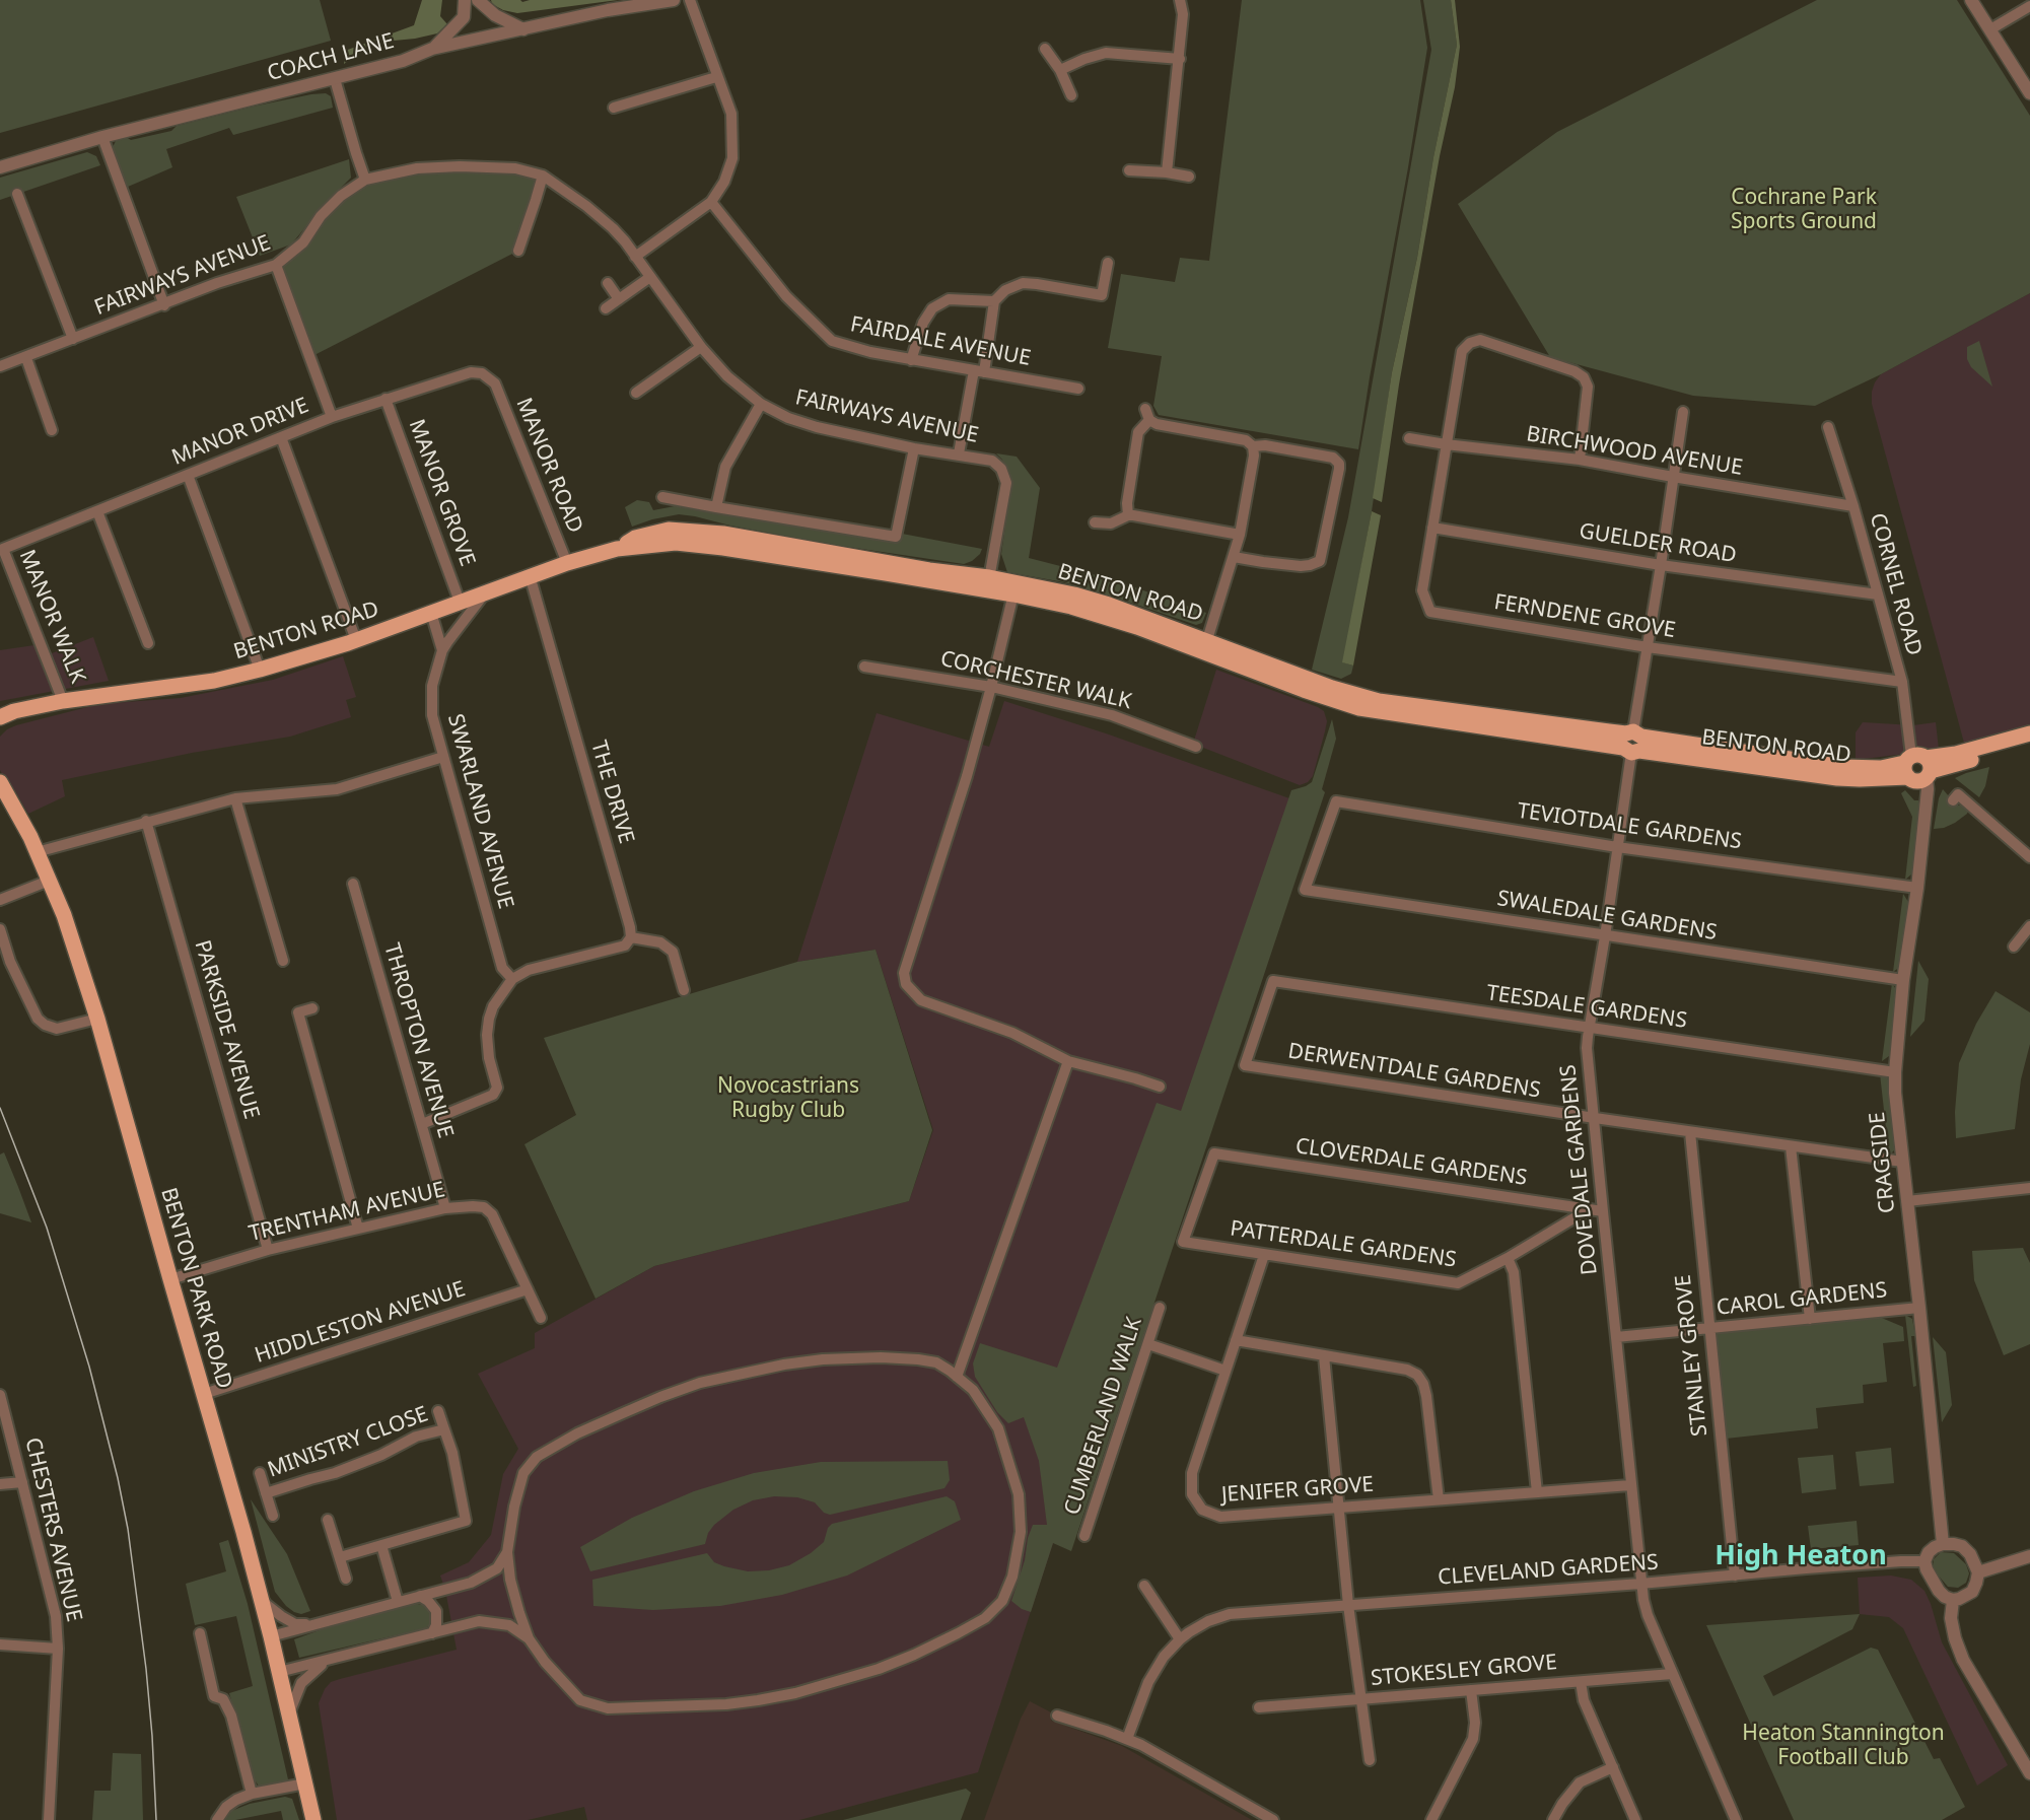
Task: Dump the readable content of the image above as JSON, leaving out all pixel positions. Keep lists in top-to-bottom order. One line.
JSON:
{"streets":{"main road":["BENTON ROAD","BENTON PARK ROAD"],"street":["COACH LANE","FAIRWAYS AVENUE","FAIRDALE AVENUE","MANOR DRIVE","BIRCHWOOD AVENUE","MANOR ROAD","MANOR GROVE","GUELDER ROAD","CORNEL ROAD","MANOR WALK","FERNDENE GROVE","CORCHESTER WALK","THE DRIVE","SWARLAND AVENUE","TEVIOTDALE GARDENS","SWALEDALE GARDENS","TEESDALE GARDENS","PARKSIDE AVENUE","THROPTON AVENUE","DERWENTDALE GARDENS","CLOVERDALE GARDENS","CRAGSIDE","DOVEDALE GARDENS","TRENTHAM AVENUE","PATTERDALE GARDENS","CAROL GARDENS","HIDDLESTON AVENUE","STANLEY GROVE","CUMBERLAND WALK","MINISTRY CLOSE","JENIFER GROVE","CHESTERS AVENUE","CLEVELAND GARDENS","STOKESLEY GROVE"]},"crossings":[["FAIRWAYS AVENUE","BENTON ROAD"],["MANOR DRIVE","MANOR ROAD"],["MANOR DRIVE","MANOR GROVE"],["MANOR DRIVE","MANOR WALK"],["BIRCHWOOD AVENUE","CORNEL ROAD"],["BIRCHWOOD AVENUE","FERNDENE GROVE"],["BIRCHWOOD AVENUE","DOVEDALE GARDENS"],["MANOR ROAD","BENTON ROAD"],["MANOR GROVE","BENTON ROAD"],["GUELDER ROAD","CORNEL ROAD"],["GUELDER ROAD","FERNDENE GROVE"],["GUELDER ROAD","DOVEDALE GARDENS"],["CORNEL ROAD","BENTON ROAD"],["CORNEL ROAD","FERNDENE GROVE"],["CORNEL ROAD","CRAGSIDE"],["BENTON ROAD","MANOR WALK"],["BENTON ROAD","THE DRIVE"],["BENTON ROAD","SWARLAND AVENUE"],["BENTON ROAD","CRAGSIDE"],["BENTON ROAD","DOVEDALE GARDENS"],["FERNDENE GROVE","DOVEDALE GARDENS"],["TEVIOTDALE GARDENS","SWALEDALE GARDENS"],["TEVIOTDALE GARDENS","CRAGSIDE"],["TEVIOTDALE GARDENS","DOVEDALE GARDENS"],["SWALEDALE GARDENS","CRAGSIDE"],["SWALEDALE GARDENS","DOVEDALE GARDENS"],["TEESDALE GARDENS","DERWENTDALE GARDENS"],["TEESDALE GARDENS","CRAGSIDE"],["TEESDALE GARDENS","DOVEDALE GARDENS"],["PARKSIDE AVENUE","TRENTHAM AVENUE"],["THROPTON AVENUE","TRENTHAM AVENUE"],["DERWENTDALE GARDENS","CRAGSIDE"],["DERWENTDALE GARDENS","DOVEDALE GARDENS"],["DERWENTDALE GARDENS","STANLEY GROVE"],["CLOVERDALE GARDENS","DOVEDALE GARDENS"],["CLOVERDALE GARDENS","PATTERDALE GARDENS"],["CRAGSIDE","CAROL GARDENS"],["CRAGSIDE","CLEVELAND GARDENS"],["DOVEDALE GARDENS","CAROL GARDENS"],["DOVEDALE GARDENS","JENIFER GROVE"],["DOVEDALE GARDENS","CLEVELAND GARDENS"],["DOVEDALE GARDENS","STOKESLEY GROVE"],["TRENTHAM AVENUE","BENTON PARK ROAD"],["TRENTHAM AVENUE","HIDDLESTON AVENUE"],["PATTERDALE GARDENS","JENIFER GROVE"],["BENTON PARK ROAD","HIDDLESTON AVENUE"],["CAROL GARDENS","STANLEY GROVE"],["STANLEY GROVE","CLEVELAND GARDENS"]],"districts":["High Heaton"],"parks":["Cochrane Park Sports Ground","Novocastrians Rugby Club","Heaton Stannington Football Club"]}
